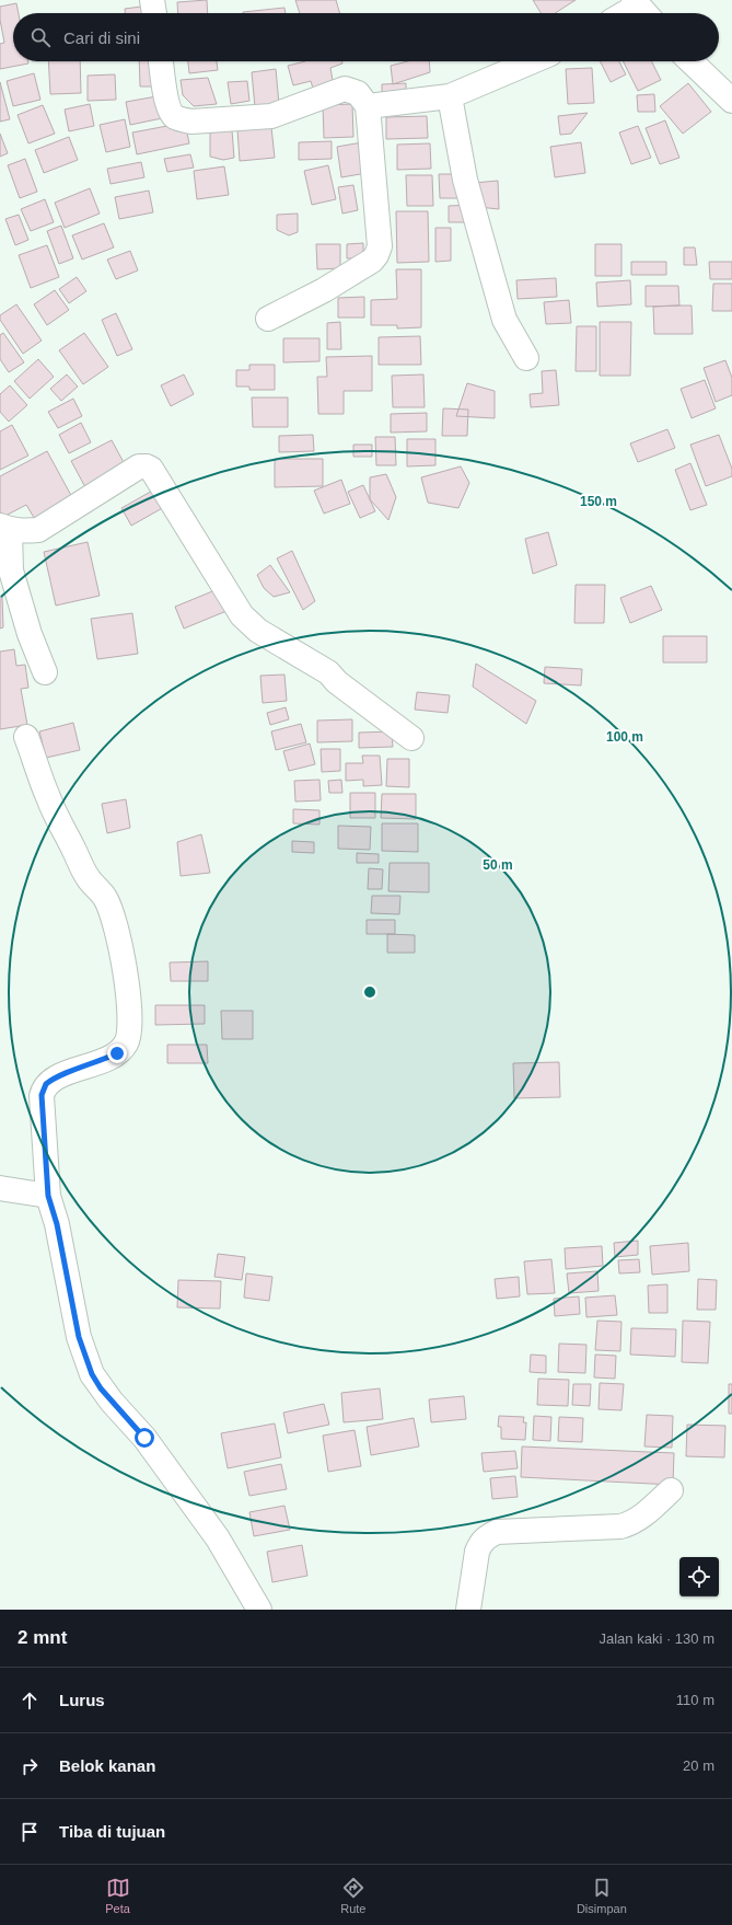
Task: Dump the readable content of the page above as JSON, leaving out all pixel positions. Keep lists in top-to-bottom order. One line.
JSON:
{"page":{"search":"Cari di sini","heading":["2 mnt","Jalan kaki · 130 m"],"list":[["Lurus","110 m"],["Belok kanan","20 m"],"Tiba di tujuan"],"nav":["Peta","Rute","Disimpan"]},"rings":["150 m","100 m","50 m"]}
